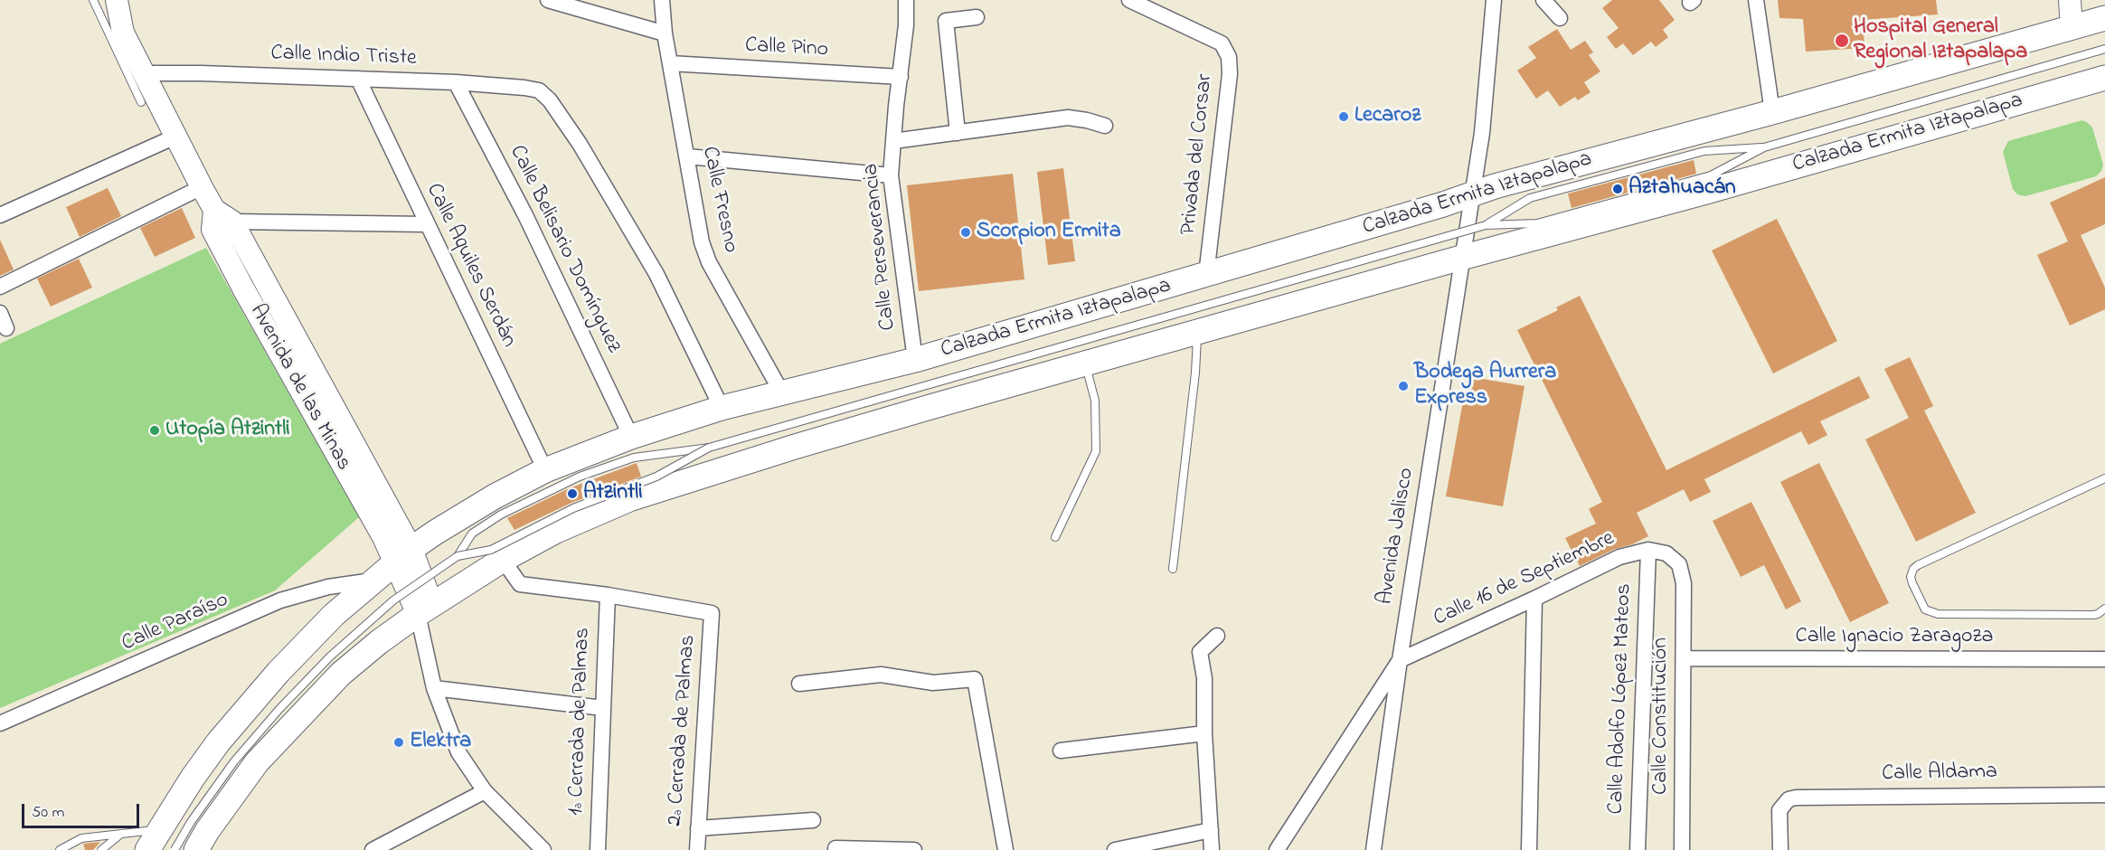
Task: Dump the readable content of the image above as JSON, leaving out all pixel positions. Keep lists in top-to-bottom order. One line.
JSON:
{"streets":{"main road":["Calzada Ermita Iztapalapa"],"street":["Calle Pino","Calle Indio Triste","Privada del Corsar","Calle Fresno","Calle Perseverancia","Calle Belisario Domínguez","Calle Aquiles Serdán","Avenida de las Minas","Avenida Jalisco","Calle 16 de Septiembre","Calle Paraíso","Calle Ignacio Zaragoza","Calle Adolfo López Mateos","Calle Constitución","1ª Cerrada de Palmas","2ª Cerrada de Palmas","Calle Aldama"]},"crossings":[["Calle Pino","Calle Fresno"],["Calle Pino","Calle Perseverancia"],["Calle Indio Triste","Calzada Ermita Iztapalapa"],["Calle Indio Triste","Calle Belisario Domínguez"],["Calle Indio Triste","Calle Aquiles Serdán"],["Calle Indio Triste","Avenida de las Minas"],["Calzada Ermita Iztapalapa","Privada del Corsar"],["Calzada Ermita Iztapalapa","Calle Fresno"],["Calzada Ermita Iztapalapa","Calle Perseverancia"],["Calzada Ermita Iztapalapa","Calle Belisario Domínguez"],["Calzada Ermita Iztapalapa","Calle Aquiles Serdán"],["Calzada Ermita Iztapalapa","Avenida de las Minas"],["Calzada Ermita Iztapalapa","Avenida Jalisco"],["Calzada Ermita Iztapalapa","Calle Paraíso"],["Avenida Jalisco","Calle 16 de Septiembre"],["Calle 16 de Septiembre","Calle Adolfo López Mateos"],["Calle 16 de Septiembre","Calle Constitución"],["Calle Ignacio Zaragoza","Calle Constitución"],["1ª Cerrada de Palmas","2ª Cerrada de Palmas"]],"places":["Hospital General Regional Iztapalapa","Lecaroz","Aztahuacán","Scorpion Ermita","Bodega Aurrera Express","Utopía Atzintli","Atzintli","Elektra"],"scale_bar":"50 m"}
